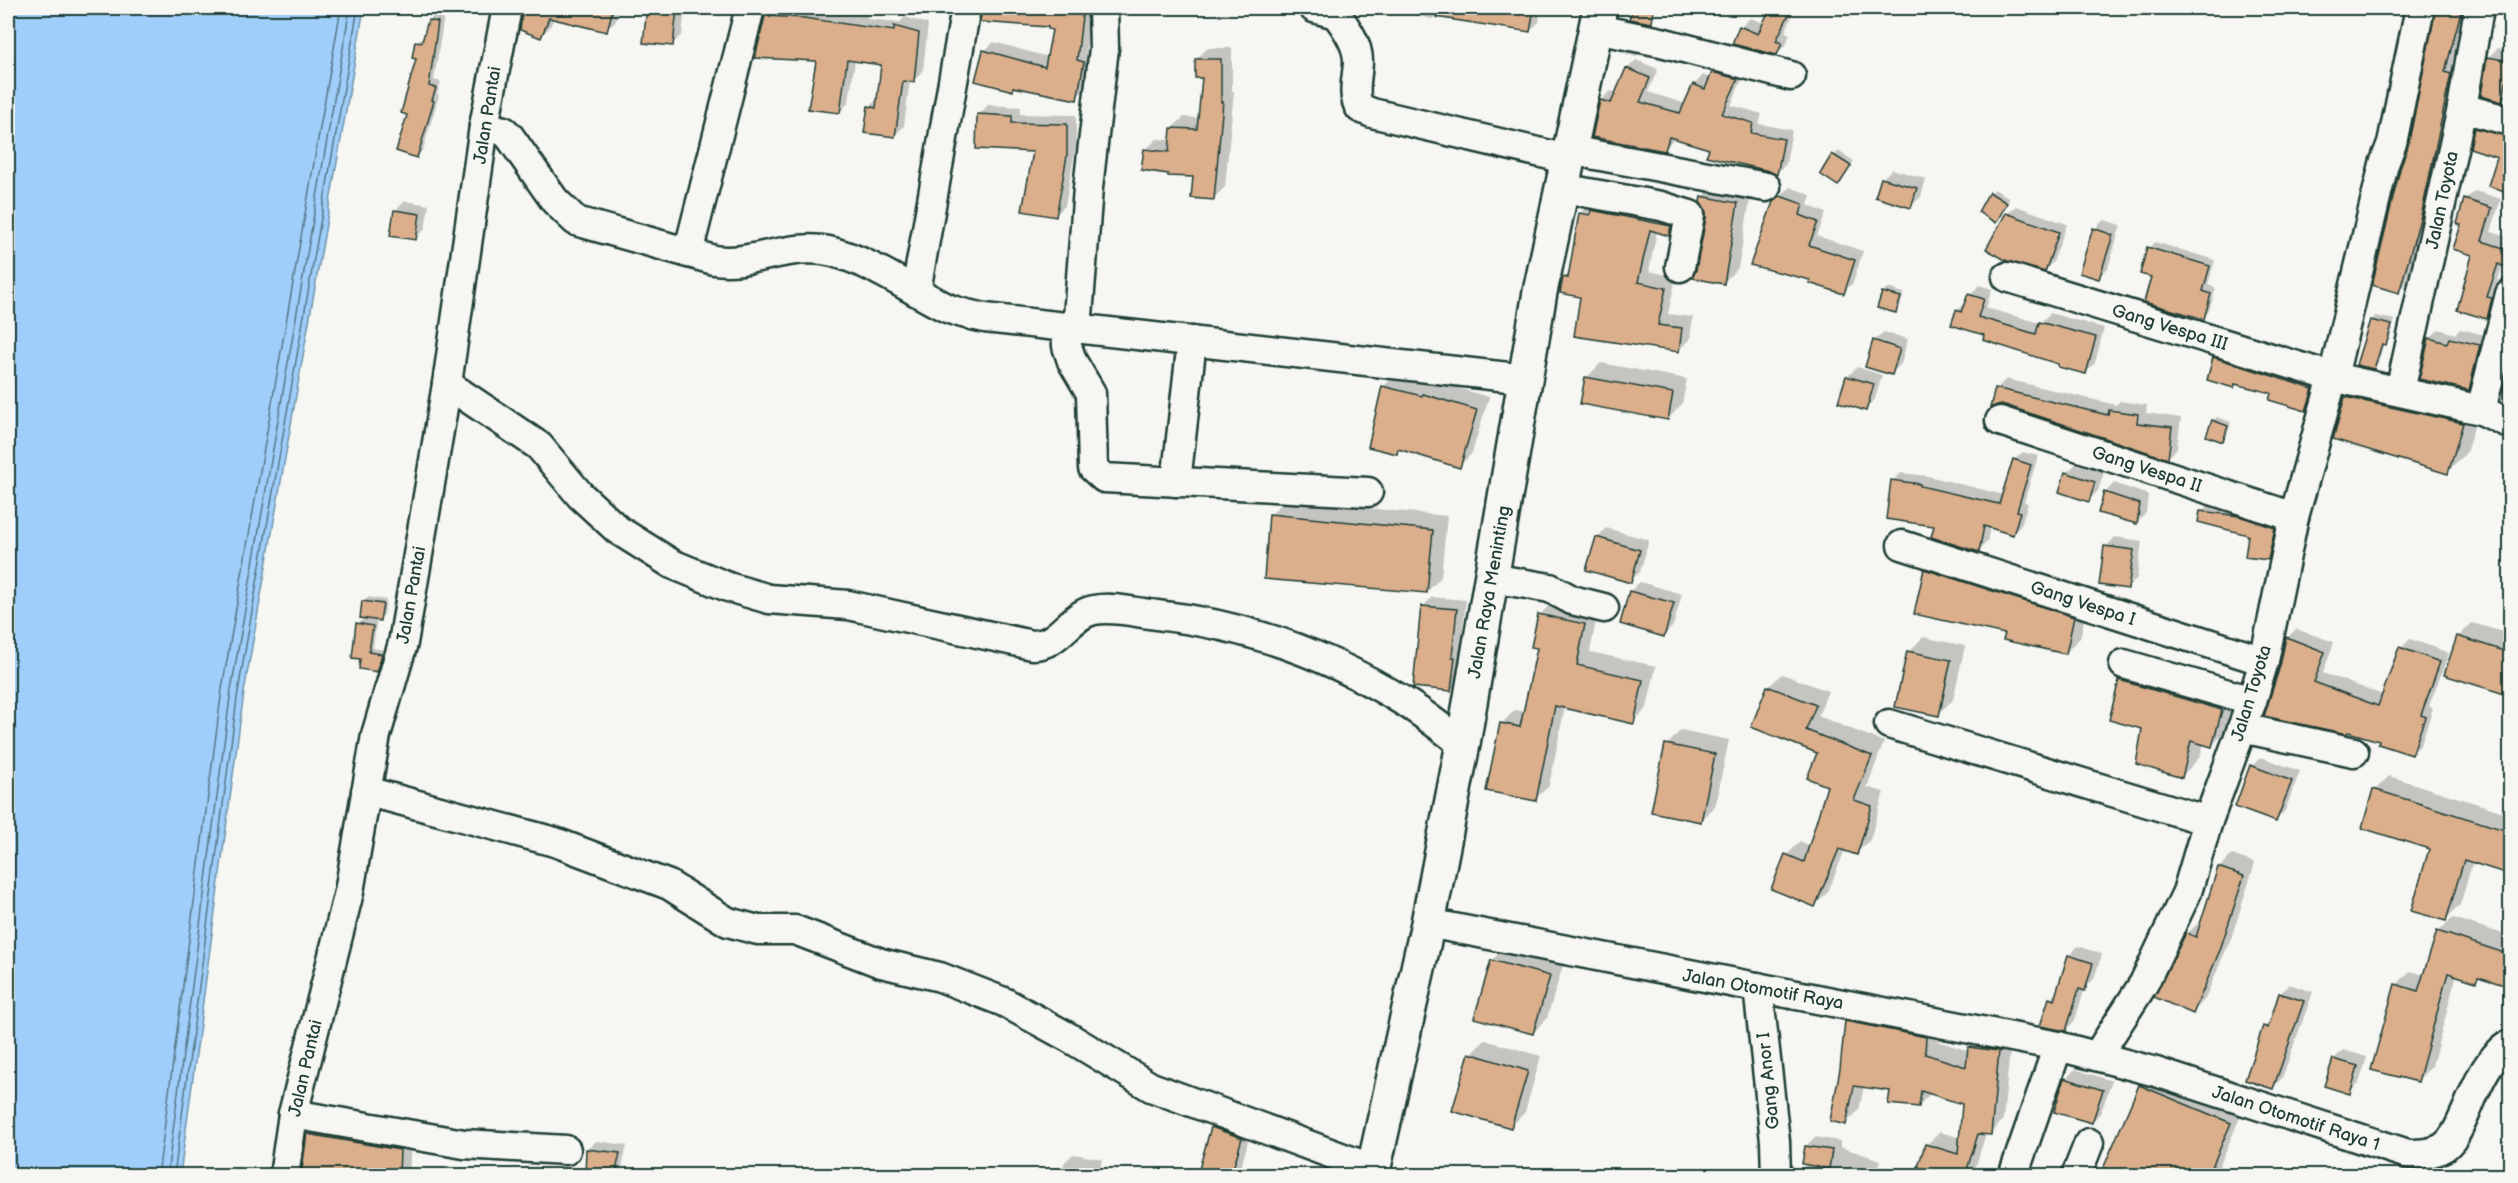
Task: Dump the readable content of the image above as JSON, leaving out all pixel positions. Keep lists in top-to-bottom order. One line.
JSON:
{"streets":{"highway":["Jalan Raya Meninting"],"street":["Jalan Pantai","Jalan Toyota","Gang Vespa III","Gang Vespa II","Gang Vespa I","Jalan Otomotif Raya","Gang Anor I","Jalan Otomotif Raya 1"]},"crossings":[["Jalan Toyota","Gang Vespa III"],["Jalan Toyota","Gang Vespa II"],["Jalan Toyota","Gang Vespa I"],["Jalan Toyota","Jalan Otomotif Raya"],["Jalan Toyota","Jalan Otomotif Raya 1"],["Jalan Raya Meninting","Jalan Otomotif Raya"],["Jalan Otomotif Raya","Gang Anor I"],["Jalan Otomotif Raya","Jalan Otomotif Raya 1"]]}
